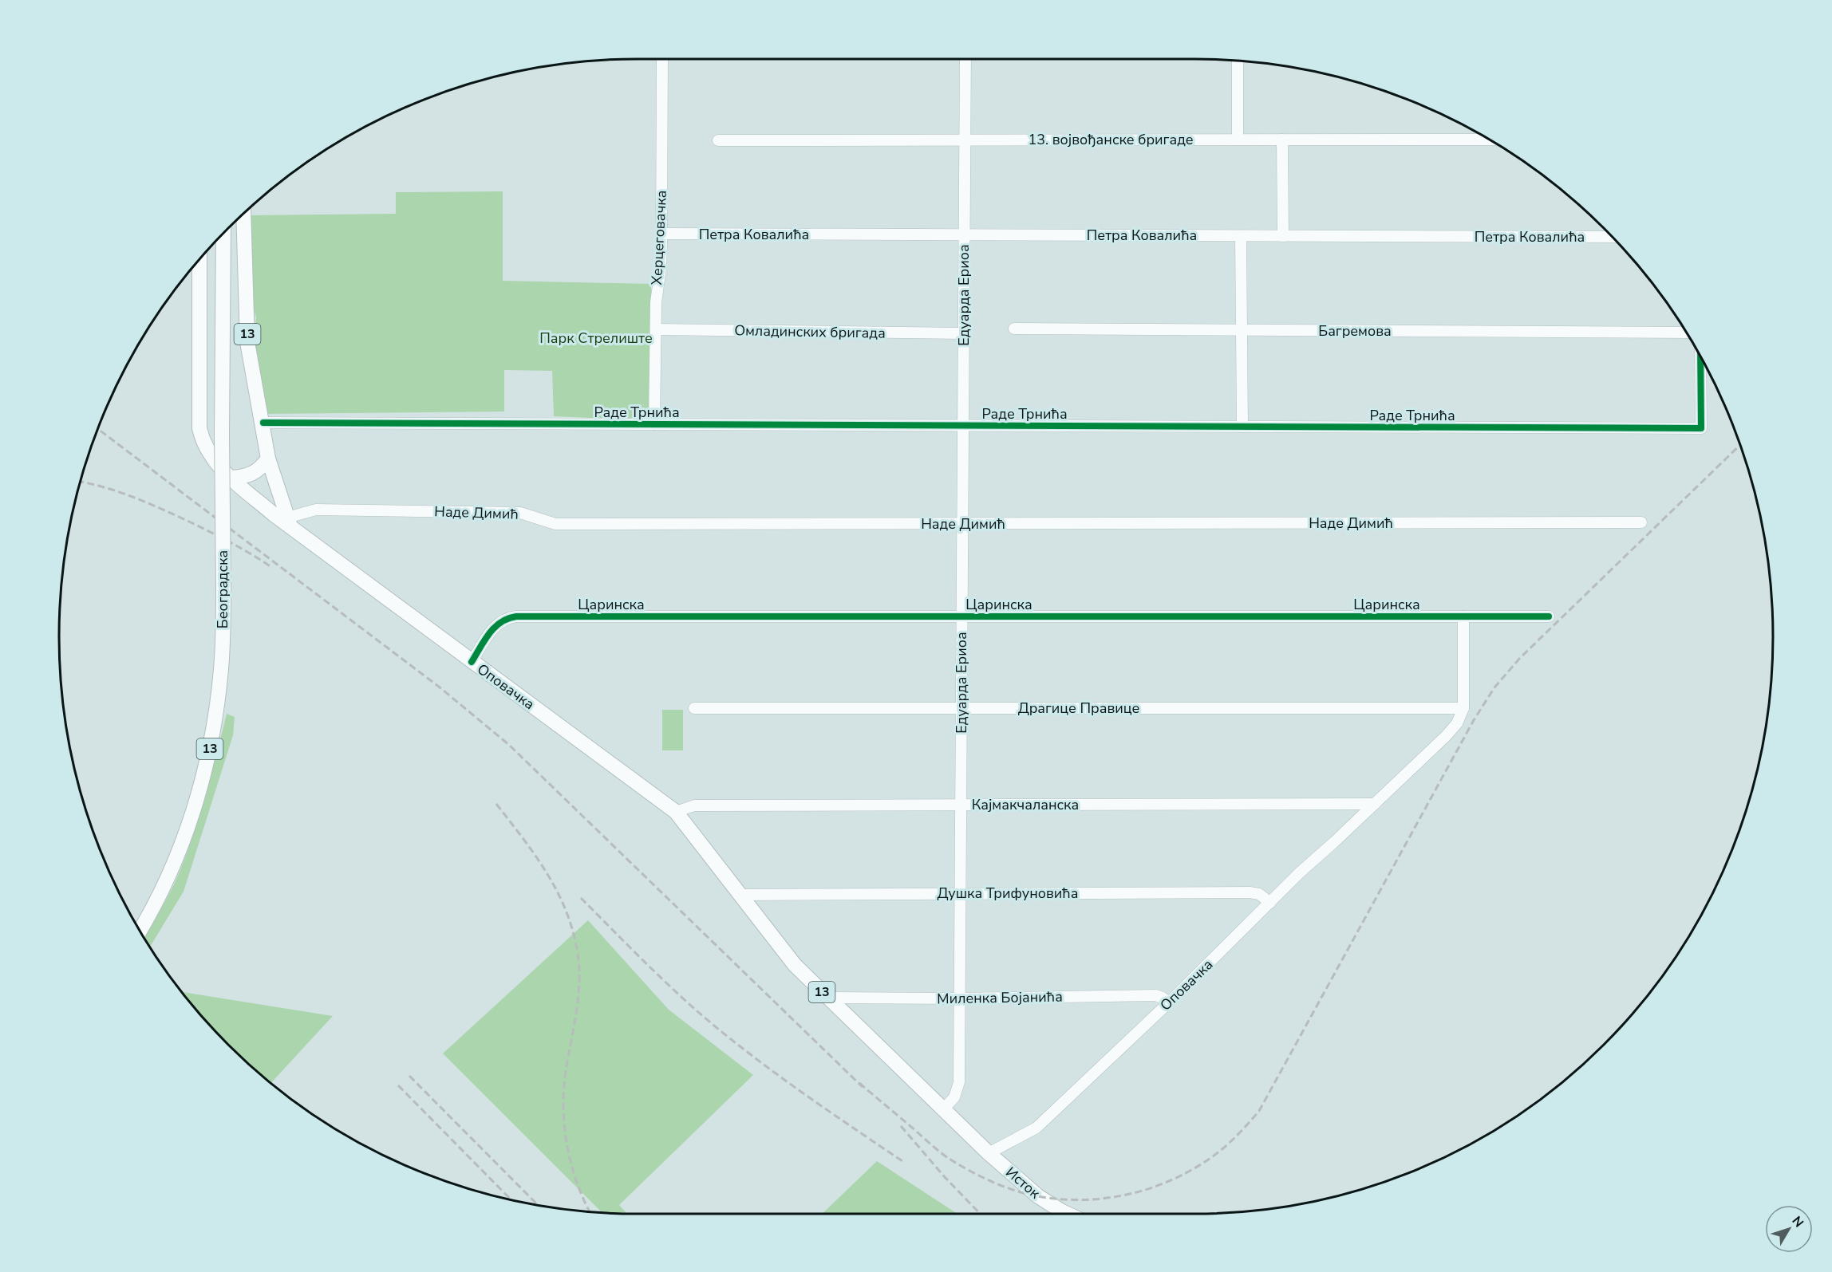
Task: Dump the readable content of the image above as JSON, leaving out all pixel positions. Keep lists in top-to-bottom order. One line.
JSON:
{"streets":{"main road":["13","Београдска","Оповачка","Исток"],"street":["13. војвођанске бригаде","Петра Ковалића","Херцеговачка","Едуарда Ериоа","Багремова","Омладинских бригада","Раде Трнића","Наде Димић","Царинска","Драгице Правице","Кајмакчаланска","Душка Трифуновића","Миленка Бојанића"]},"crossings":[["13. војвођанске бригаде","Едуарда Ериоа"],["Петра Ковалића","Херцеговачка"],["Петра Ковалића","Едуарда Ериоа"],["Херцеговачка","Омладинских бригада"],["Херцеговачка","Раде Трнића"],["Едуарда Ериоа","Омладинских бригада"],["Едуарда Ериоа","13"],["Едуарда Ериоа","Раде Трнића"],["Едуарда Ериоа","Наде Димић"],["Едуарда Ериоа","Царинска"],["Едуарда Ериоа","Драгице Правице"],["Едуарда Ериоа","Кајмакчаланска"],["Едуарда Ериоа","Душка Трифуновића"],["Едуарда Ериоа","Миленка Бојанића"],["13","Раде Трнића"],["13","Наде Димић"],["13","Оповачка"],["13","Кајмакчаланска"],["13","Душка Трифуновића"],["13","Миленка Бојанића"],["13","Исток"],["Наде Димић","Оповачка"],["Царинска","Оповачка"],["Оповачка","Драгице Правице"],["Оповачка","Кајмакчаланска"],["Оповачка","Душка Трифуновића"],["Оповачка","Миленка Бојанића"],["Оповачка","Исток"]],"parks":["Парк Стрелиште"],"north":"top right"}
